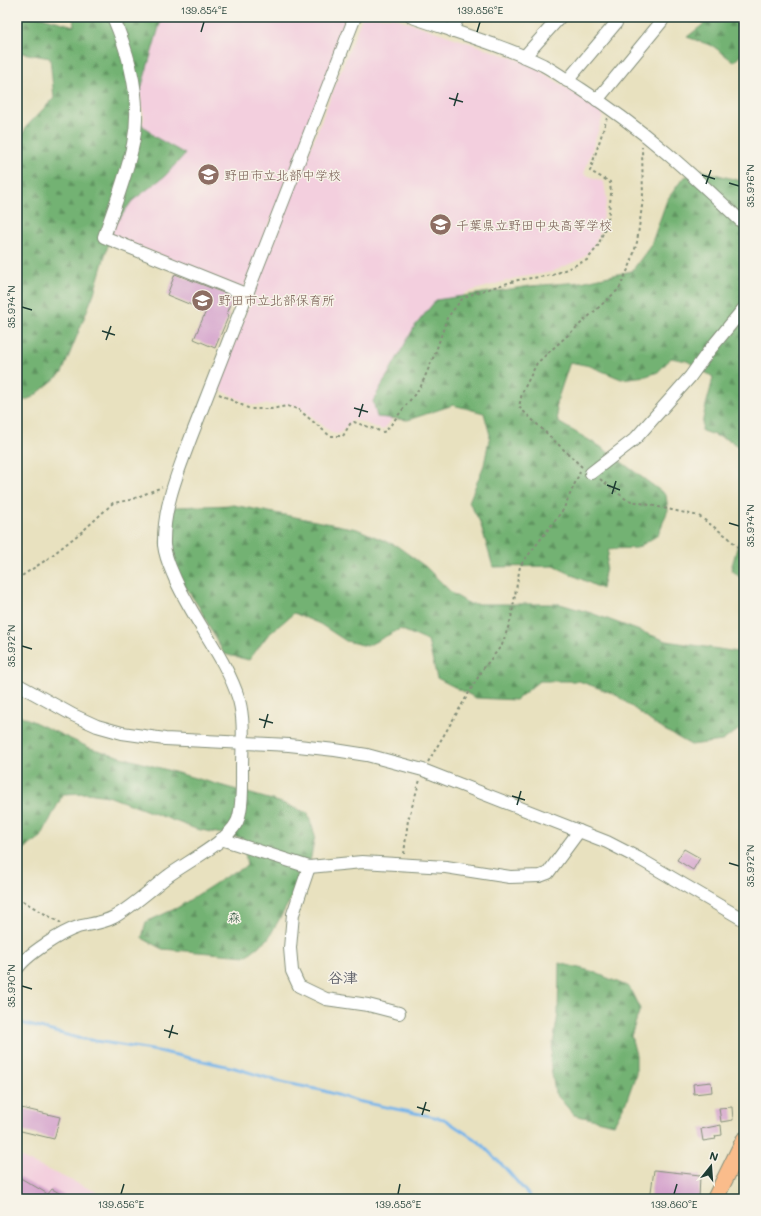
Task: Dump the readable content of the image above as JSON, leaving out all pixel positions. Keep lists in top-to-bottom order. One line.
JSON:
{"districts":["谷津"],"parks":["森"],"places":{"school or university":["野田市立北部中学校","千葉県立野田中央高等学校","野田市立北部保育所"]},"north":"top","coordinates":["139.854°E","139.856°E","35.976°N","35.974°N","35.972°N","35.970°N","139.858°E","139.860°E"]}
